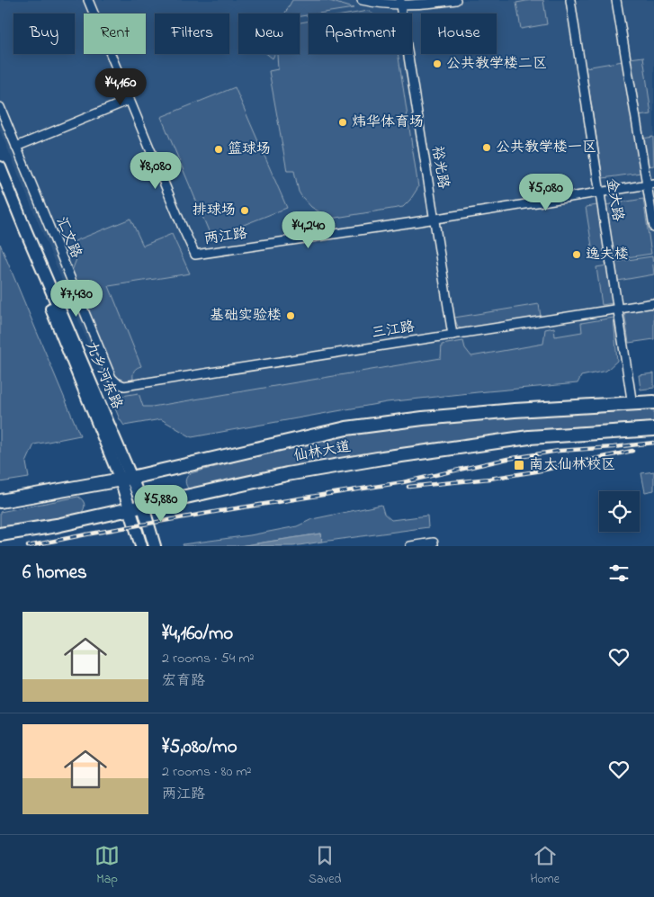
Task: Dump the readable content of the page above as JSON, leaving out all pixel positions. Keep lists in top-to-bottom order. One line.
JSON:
{"streets":{"main road":["九乡河东路","仙林大道"],"street":["裕光路","金大路","两江路","汇文路","三江路"]},"crossings":[["裕光路","两江路"],["裕光路","三江路"],["金大路","三江路"],["金大路","仙林大道"],["汇文路","三江路"],["九乡河东路","仙林大道"]],"places":{"other":["公共教学楼二区","炜华体育场","公共教学楼一区","篮球场","排球场","逸夫楼","基础实验楼"],"transit":["南大仙林校区"]},"page":{"chip":["Buy","Rent","Filters","New","Apartment","House"],"price":["¥4,160","¥8,080","¥5,080","¥4,240","¥7,430","¥5,880"],"heading":"6 homes","list":[{"name":"¥4,160/mo","note":"2 rooms · 54 m² · 宏育路"},{"name":"¥5,080/mo","note":"2 rooms · 80 m² · 两江路"}],"tabs":["Map","Saved","Home"]}}
